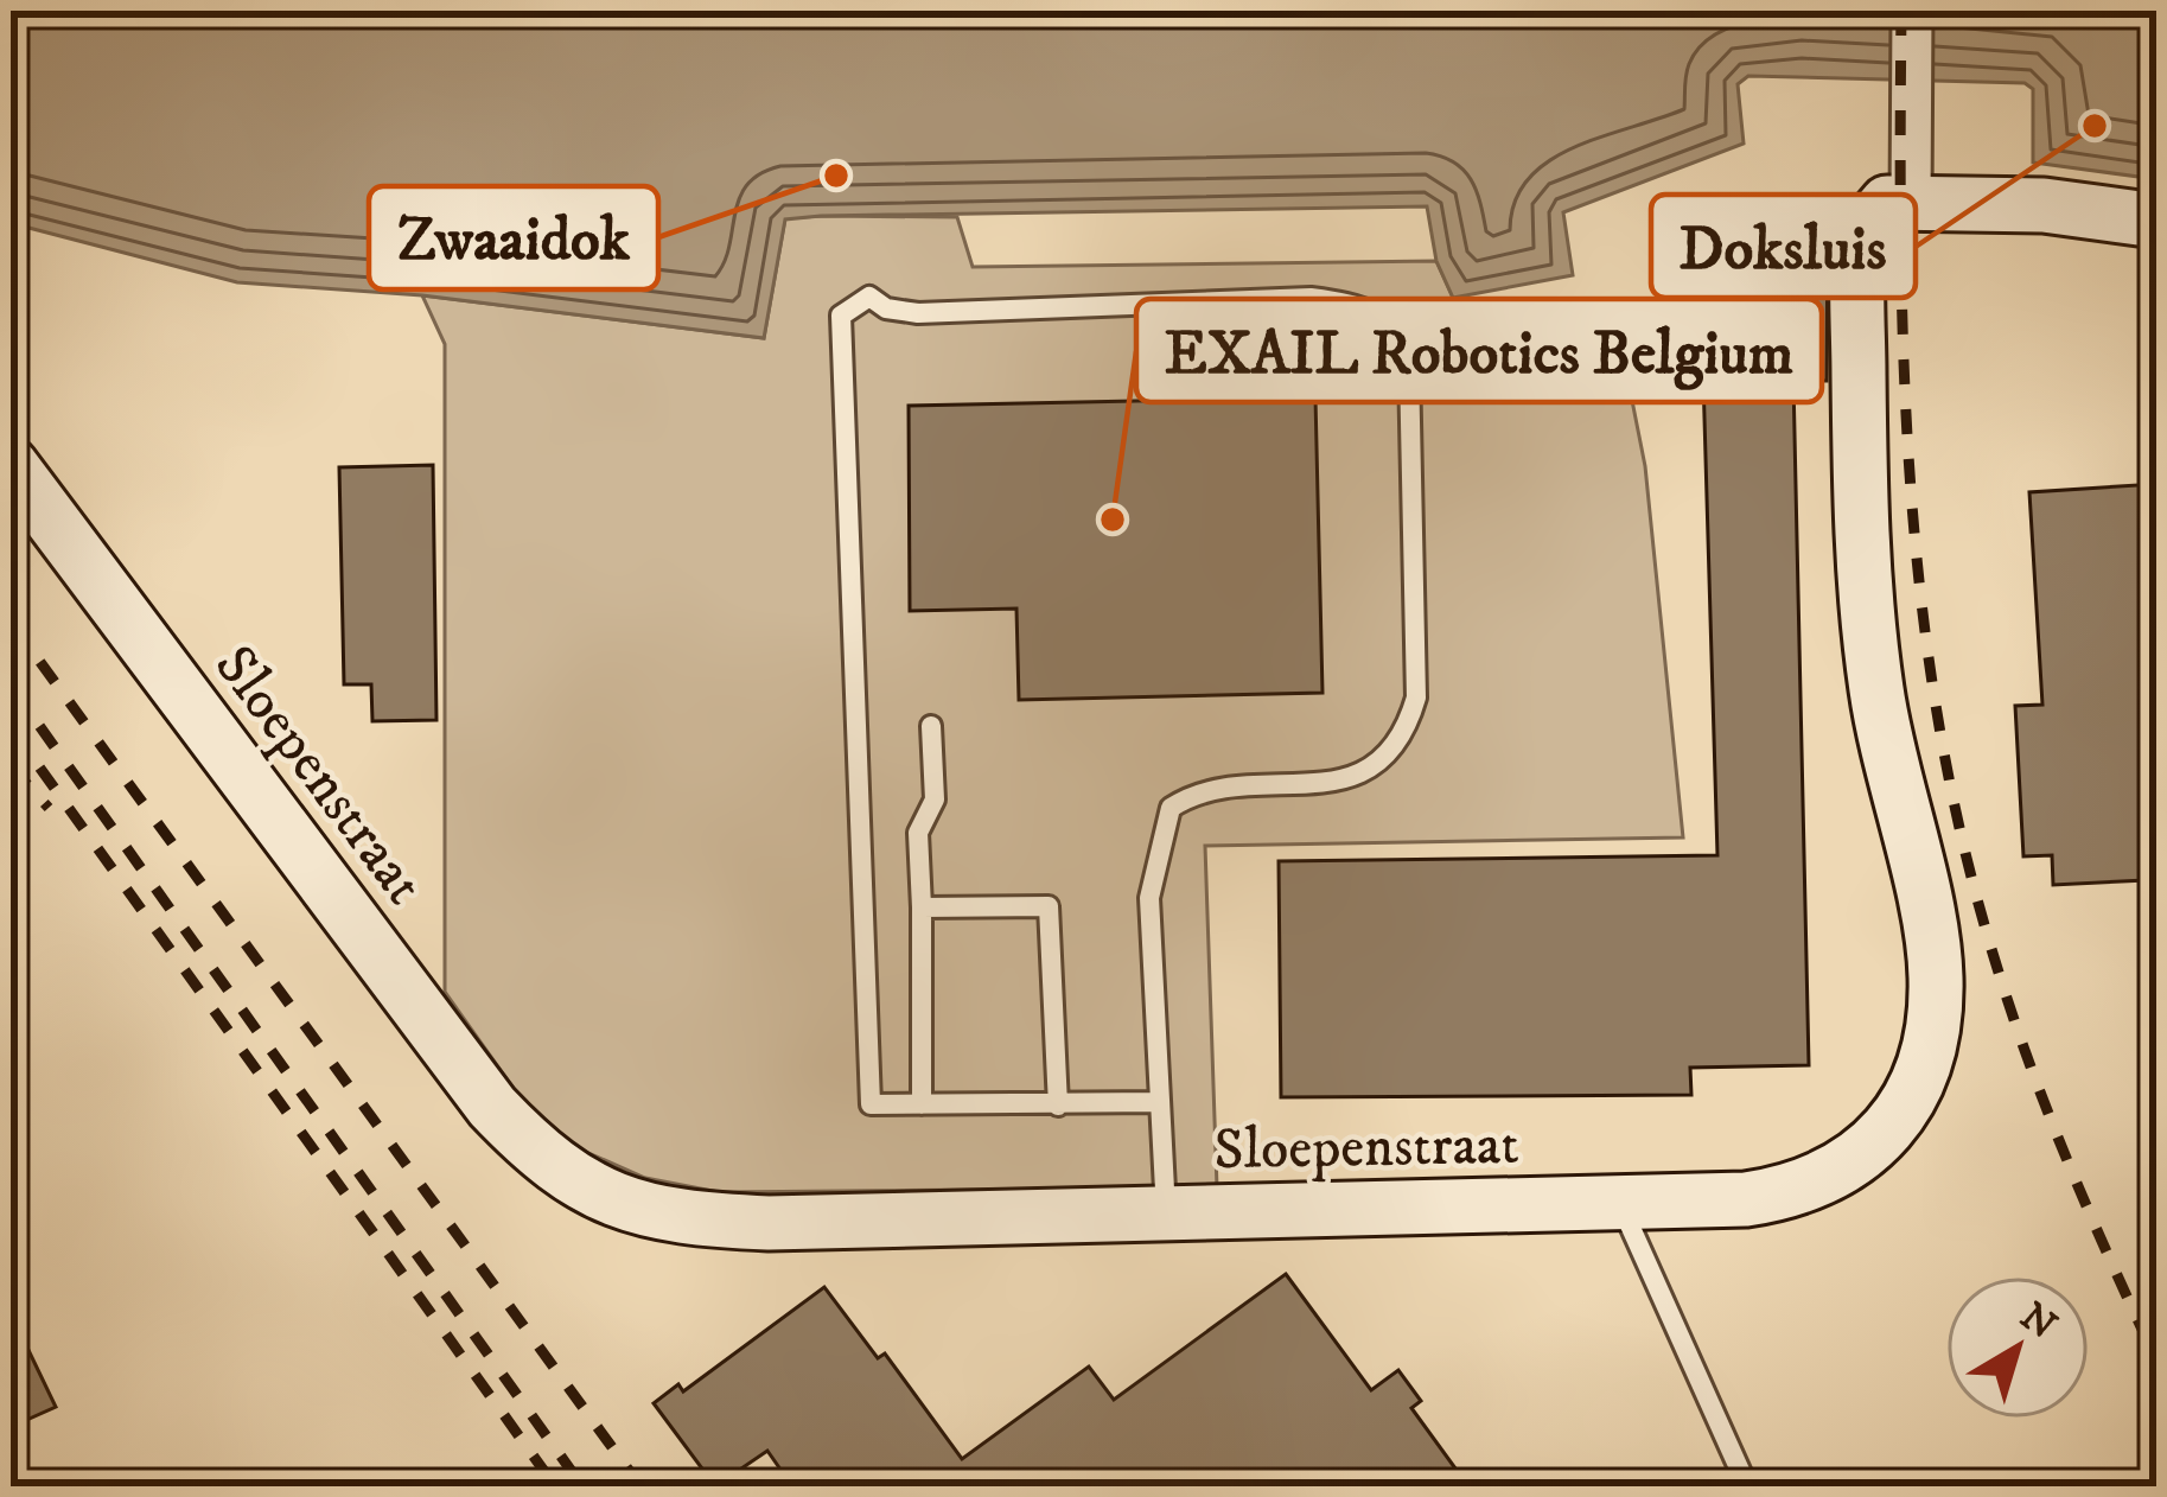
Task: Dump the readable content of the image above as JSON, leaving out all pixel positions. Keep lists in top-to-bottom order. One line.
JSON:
{"streets":{"street":["Sloepenstraat"]},"places":["Doksluis","Zwaaidok","EXAIL Robotics Belgium"],"north":"top right"}
